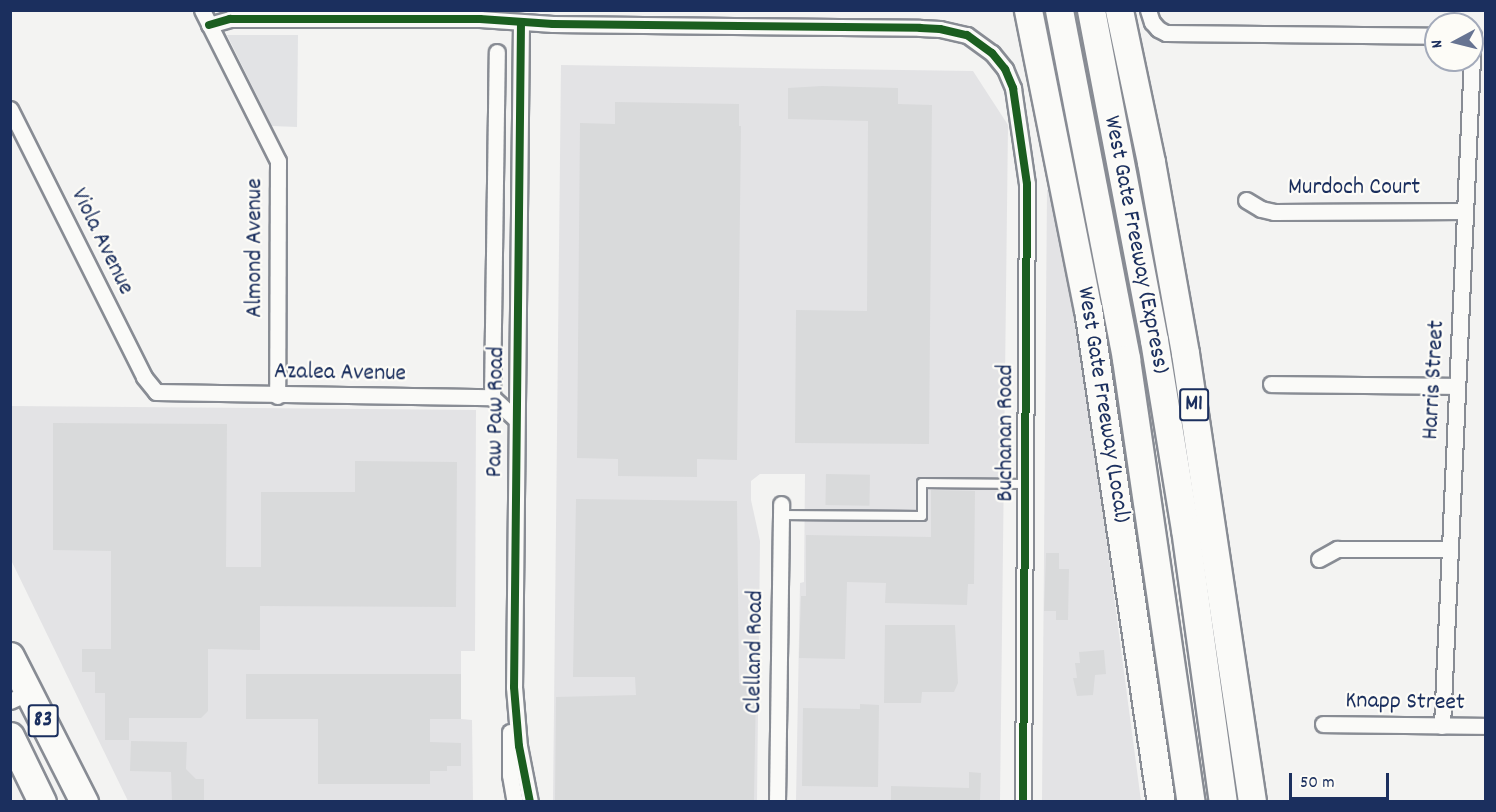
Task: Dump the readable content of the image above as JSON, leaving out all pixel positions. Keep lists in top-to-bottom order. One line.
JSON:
{"streets":{"highway":["West Gate Freeway (Express)","West Gate Freeway (Local)","M1","83"],"street":["Murdoch Court","Viola Avenue","Almond Avenue","Azalea Avenue","Harris Street","Paw Paw Road","Buchanan Road","Clelland Road","Knapp Street"]},"crossings":[["Murdoch Court","Harris Street"],["Viola Avenue","Azalea Avenue"],["Almond Avenue","Azalea Avenue"],["Azalea Avenue","Paw Paw Road"],["Harris Street","Knapp Street"]],"scale_bar":"50 m","north":"left"}
